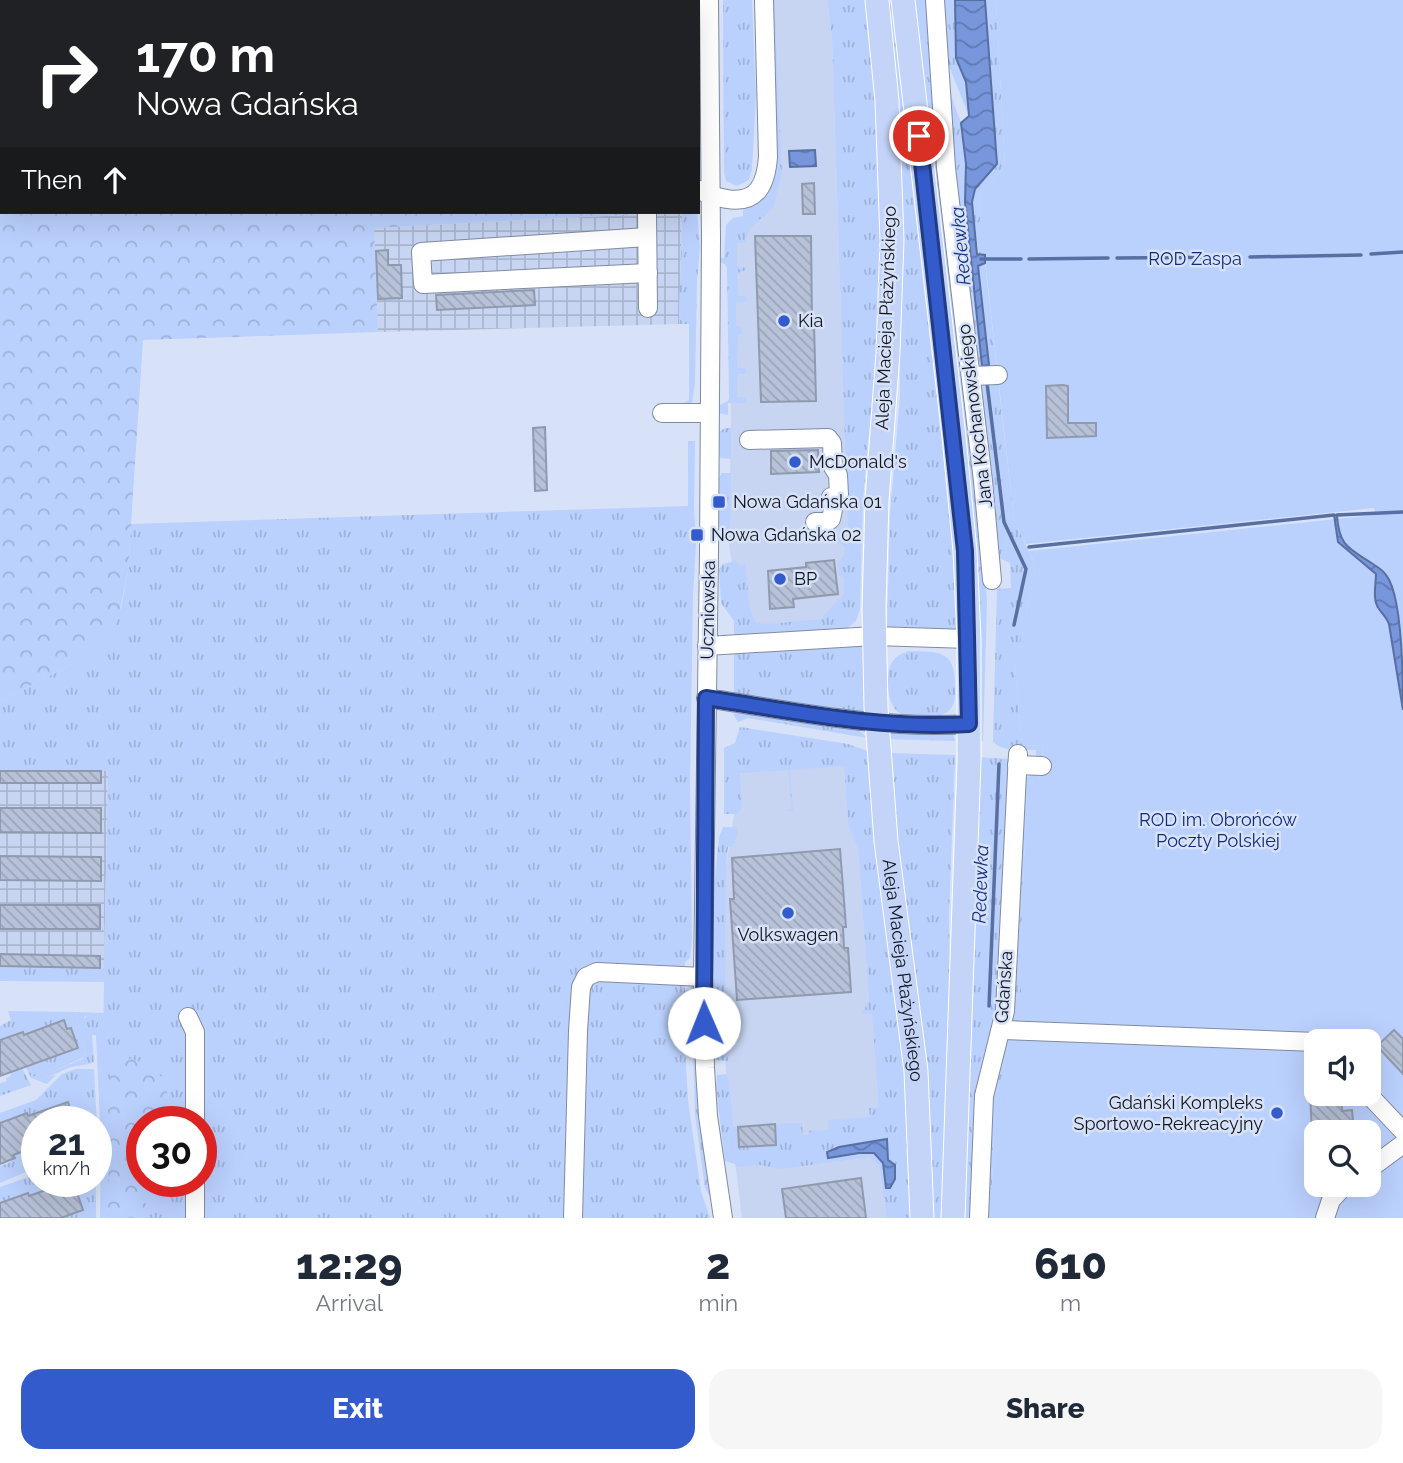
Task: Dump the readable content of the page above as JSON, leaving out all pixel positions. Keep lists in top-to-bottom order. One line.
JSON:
{"streets":{"main road":["Aleja Macieja Płażyńskiego"],"street":["Jana Kochanowskiego","Uczniowska","Gdańska"]},"water":["Redewka"],"parks":["ROD Zaspa","ROD im. Obrońców Poczty Polskiej"],"places":{"other":["Kia","McDonald's","BP","Volkswagen","Gdański Kompleks Sportowo-Rekreacyjny"],"transit":["Nowa Gdańska 01","Nowa Gdańska 02"]},"page":{"turn":["170 m","Nowa Gdańska"],"then":"Then","speed":"21 km/h","limit":"30","eta":["12:29","Arrival","2","min","610","m"],"buttons":["Exit","Share"]}}
